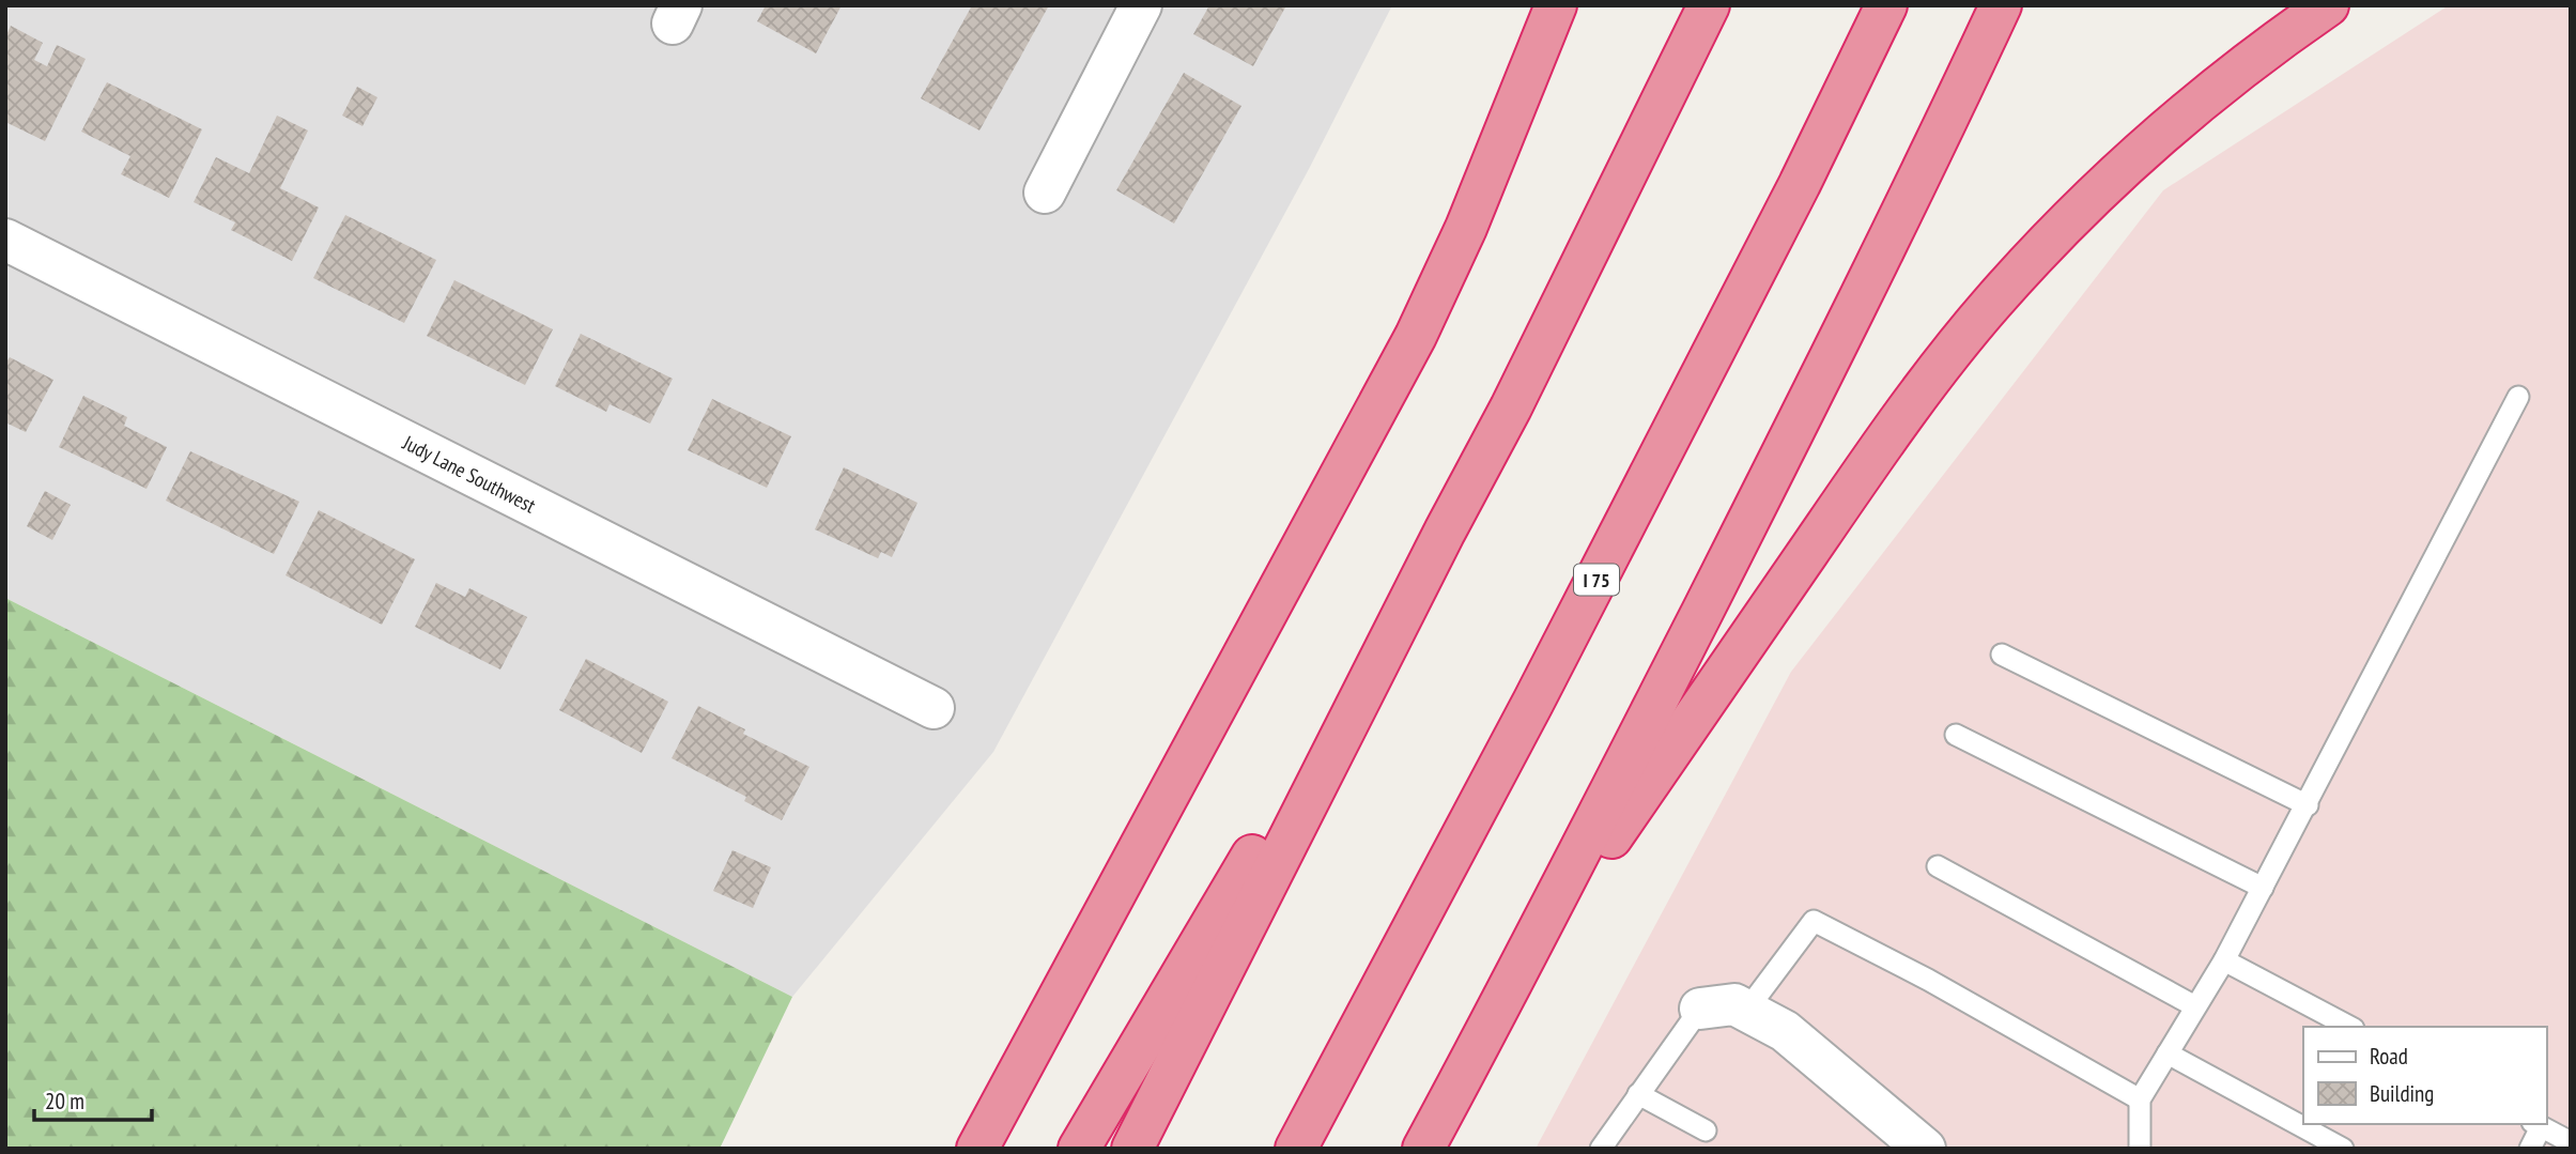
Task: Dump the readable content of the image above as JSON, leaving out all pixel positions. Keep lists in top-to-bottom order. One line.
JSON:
{"streets":{"highway":["I 75"],"street":["Judy Lane Southwest"]},"legend":["Road","Building"],"scale_bar":"20 m"}
